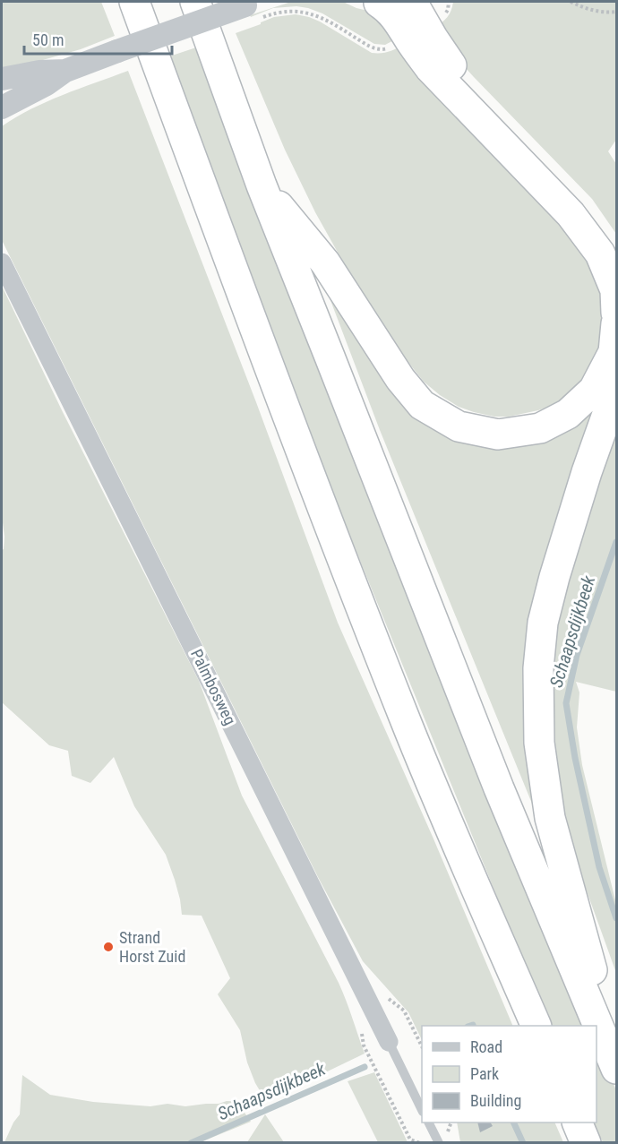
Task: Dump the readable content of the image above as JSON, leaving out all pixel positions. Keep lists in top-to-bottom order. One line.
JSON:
{"streets":{"street":["Palmbosweg"]},"water":["Schaapsdijkbeek"],"places":["Strand Horst Zuid"],"legend":["Road","Park","Building"],"scale_bar":"50 m"}
